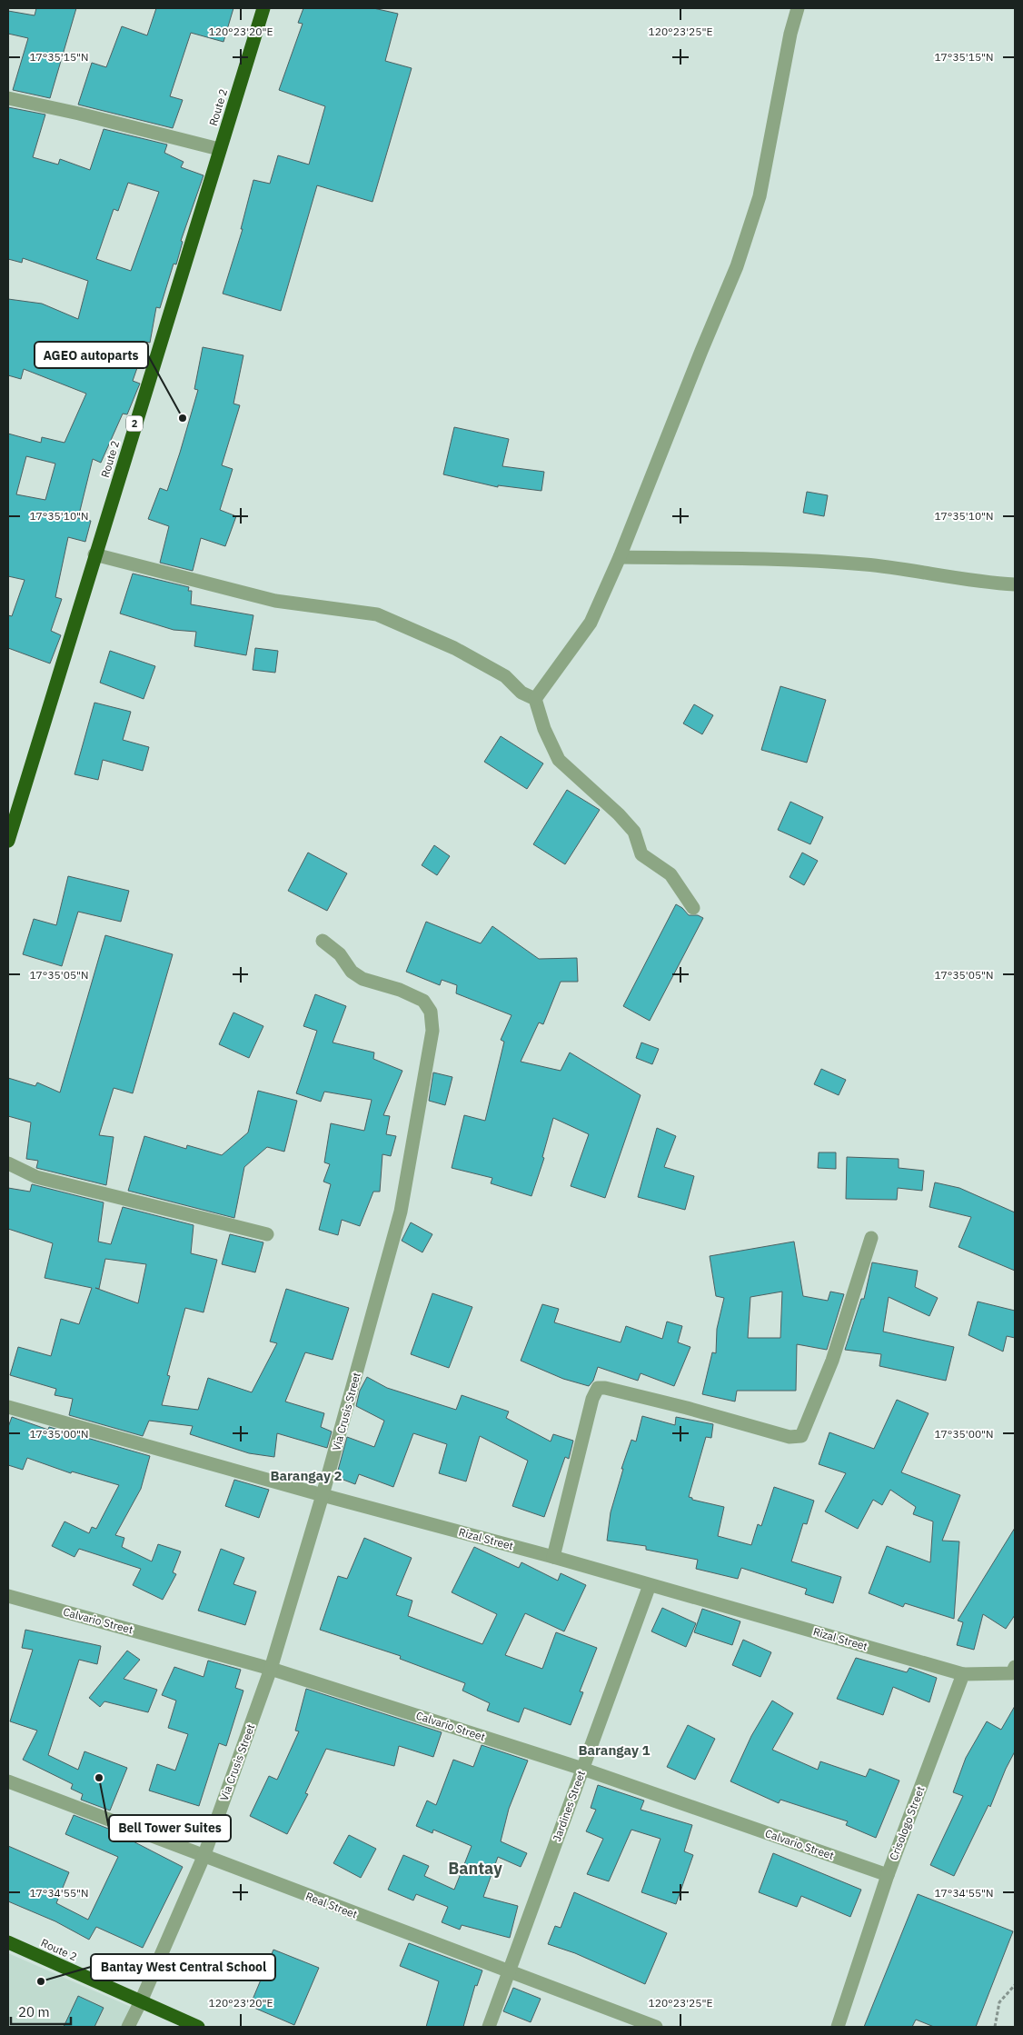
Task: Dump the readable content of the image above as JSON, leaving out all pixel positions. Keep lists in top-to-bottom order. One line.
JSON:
{"streets":{"highway":["Route 2","2"],"street":["Via Crusis Street","Rizal Street","Calvario Street","Jardines Street","Crisologo Street","Real Street"]},"crossings":[["Route 2","Via Crusis Street"],["Via Crusis Street","Rizal Street"],["Via Crusis Street","Calvario Street"],["Via Crusis Street","Real Street"],["Rizal Street","Jardines Street"],["Rizal Street","Crisologo Street"],["Calvario Street","Jardines Street"],["Calvario Street","Crisologo Street"],["Jardines Street","Real Street"]],"districts":["Barangay 2","Barangay 1","Bantay"],"places":["AGEO autoparts","Bell Tower Suites","Bantay West Central School"],"scale_bar":"20 m","coordinates":["120°23'20\"E","120°23'25\"E","17°35'15\"N","17°35'10\"N","17°35'05\"N","17°35'00\"N","17°34'55\"N"]}
